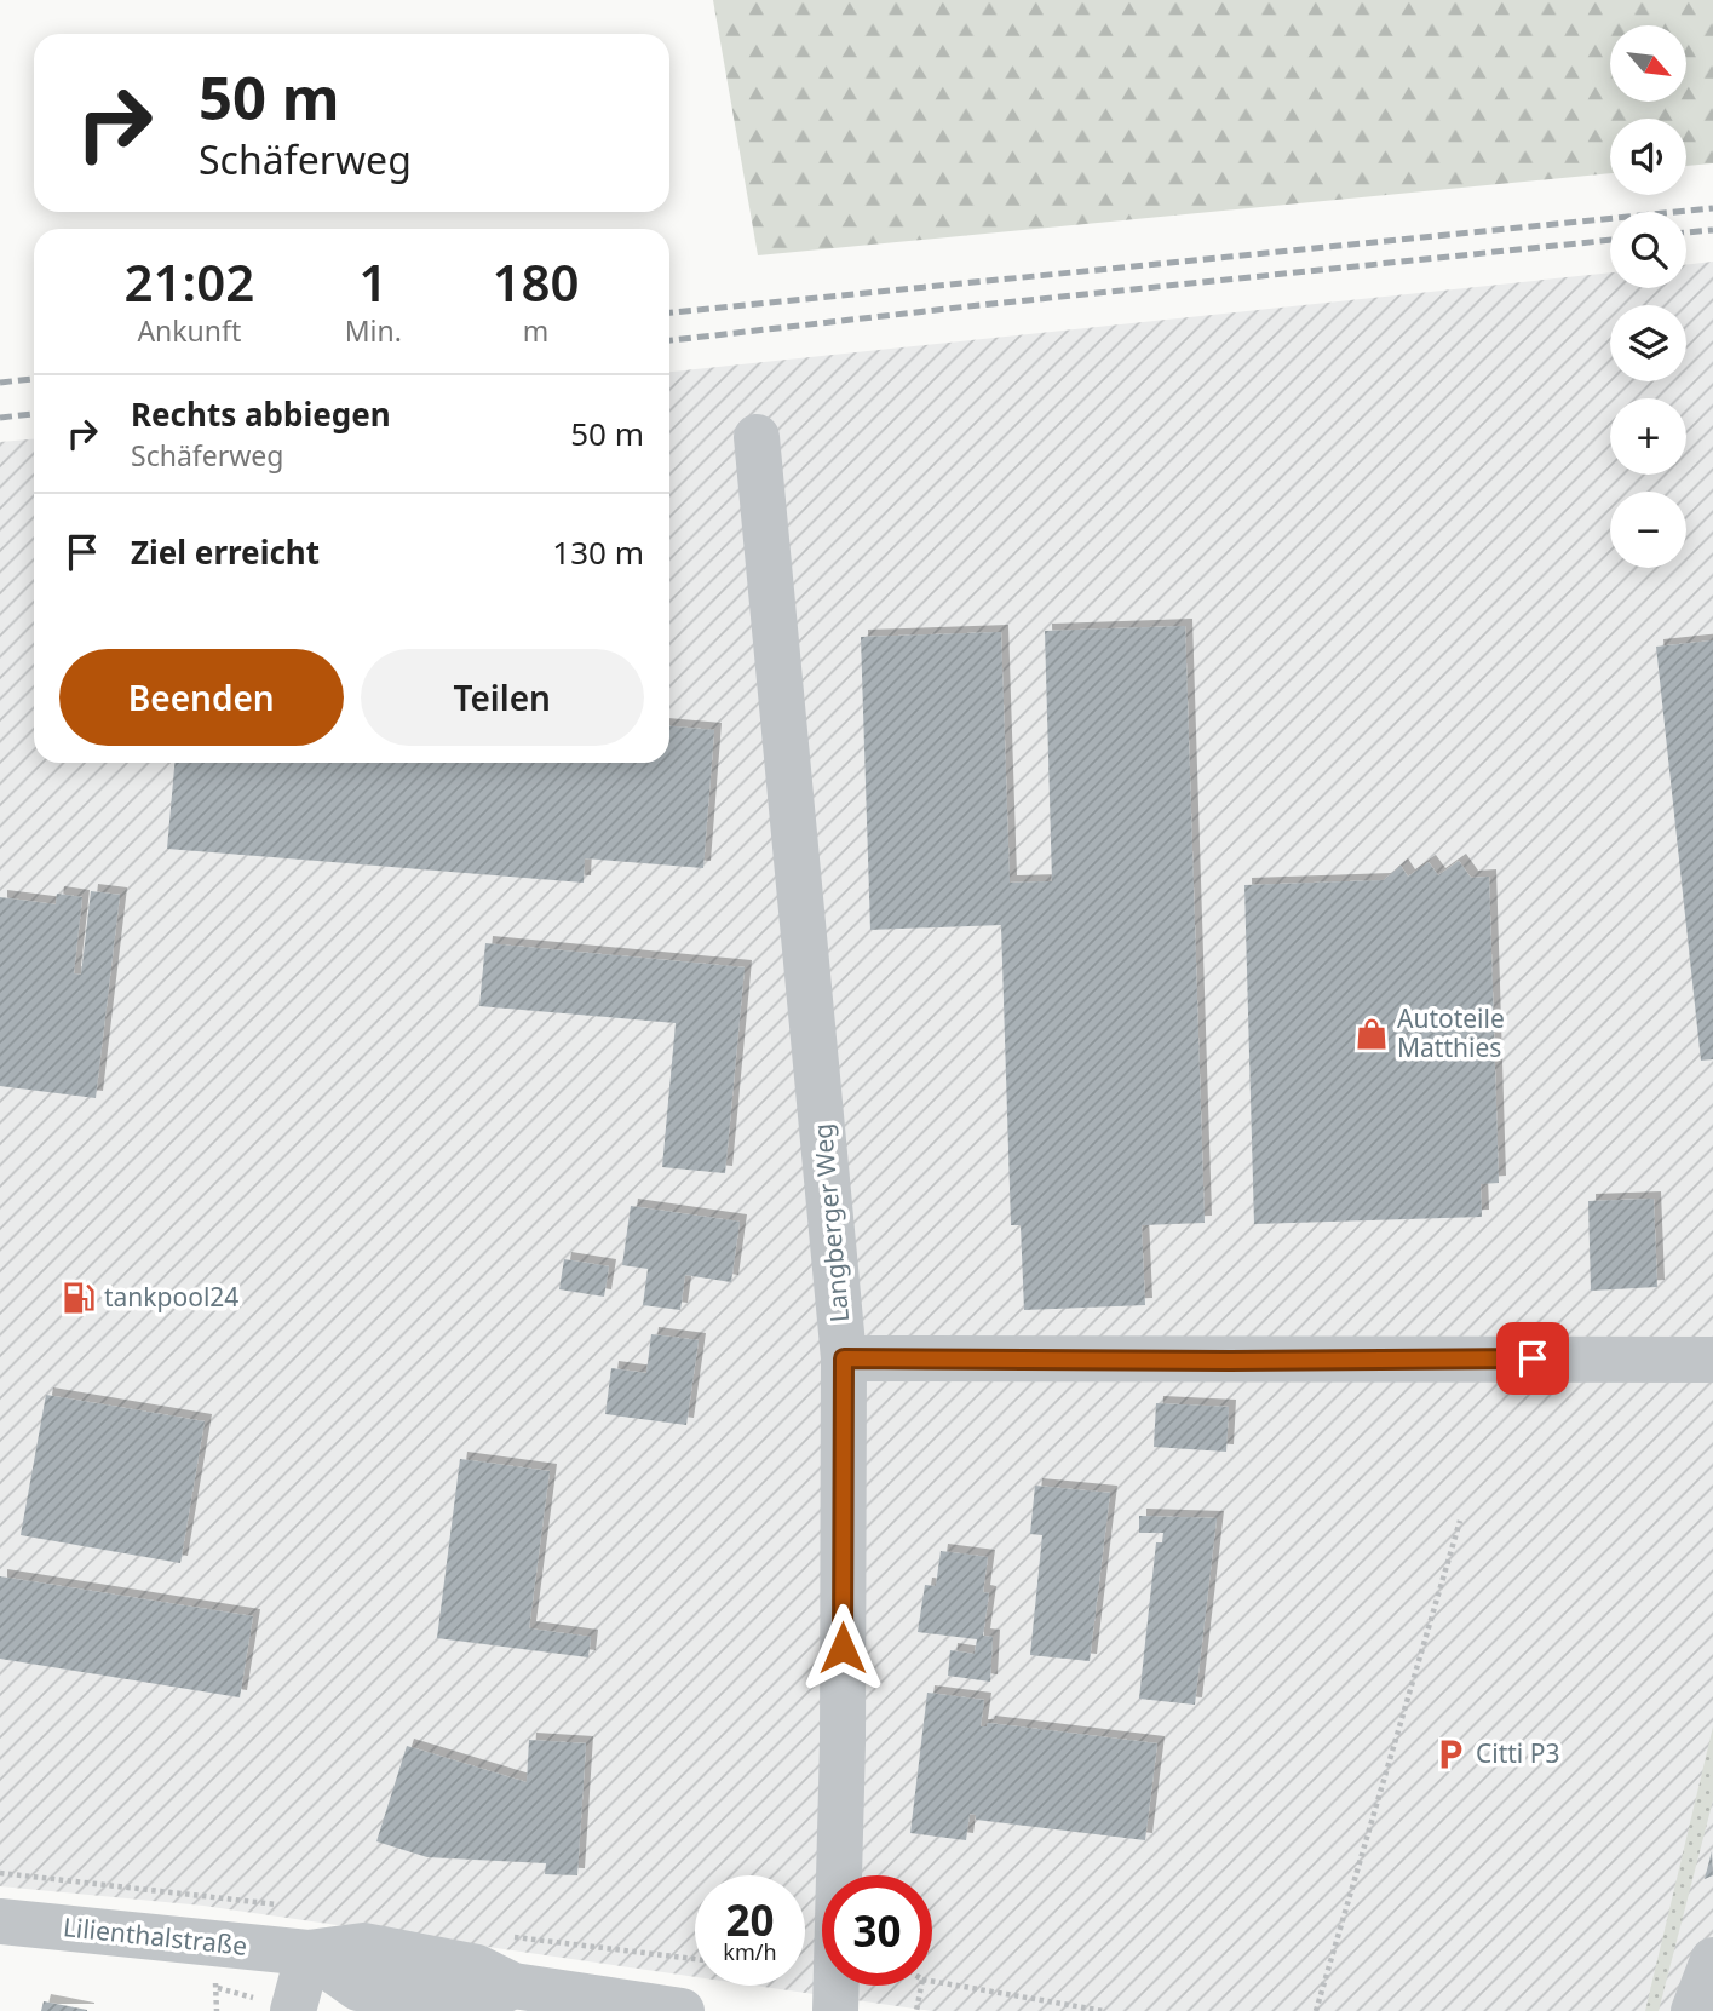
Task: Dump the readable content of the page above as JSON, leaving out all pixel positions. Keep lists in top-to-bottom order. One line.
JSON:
{"streets":{"street":["Langberger Weg","Lilienthalstraße"]},"places":{"shop":["Autoteile Matthies"],"fuel station":["tankpool24"],"parking":["Citti P3"]},"north":"bottom right","page":{"map_buttons":["+","−"],"turn":["50 m","Schäferweg"],"eta":["21:02","Ankunft","1","Min.","180","m"],"list":[{"name":"Rechts abbiegen","note":"Schäferweg","value":"50 m"},{"name":"Ziel erreicht","value":"130 m"}],"buttons":["Beenden","Teilen"],"speed":"20 km/h","limit":"30"}}
